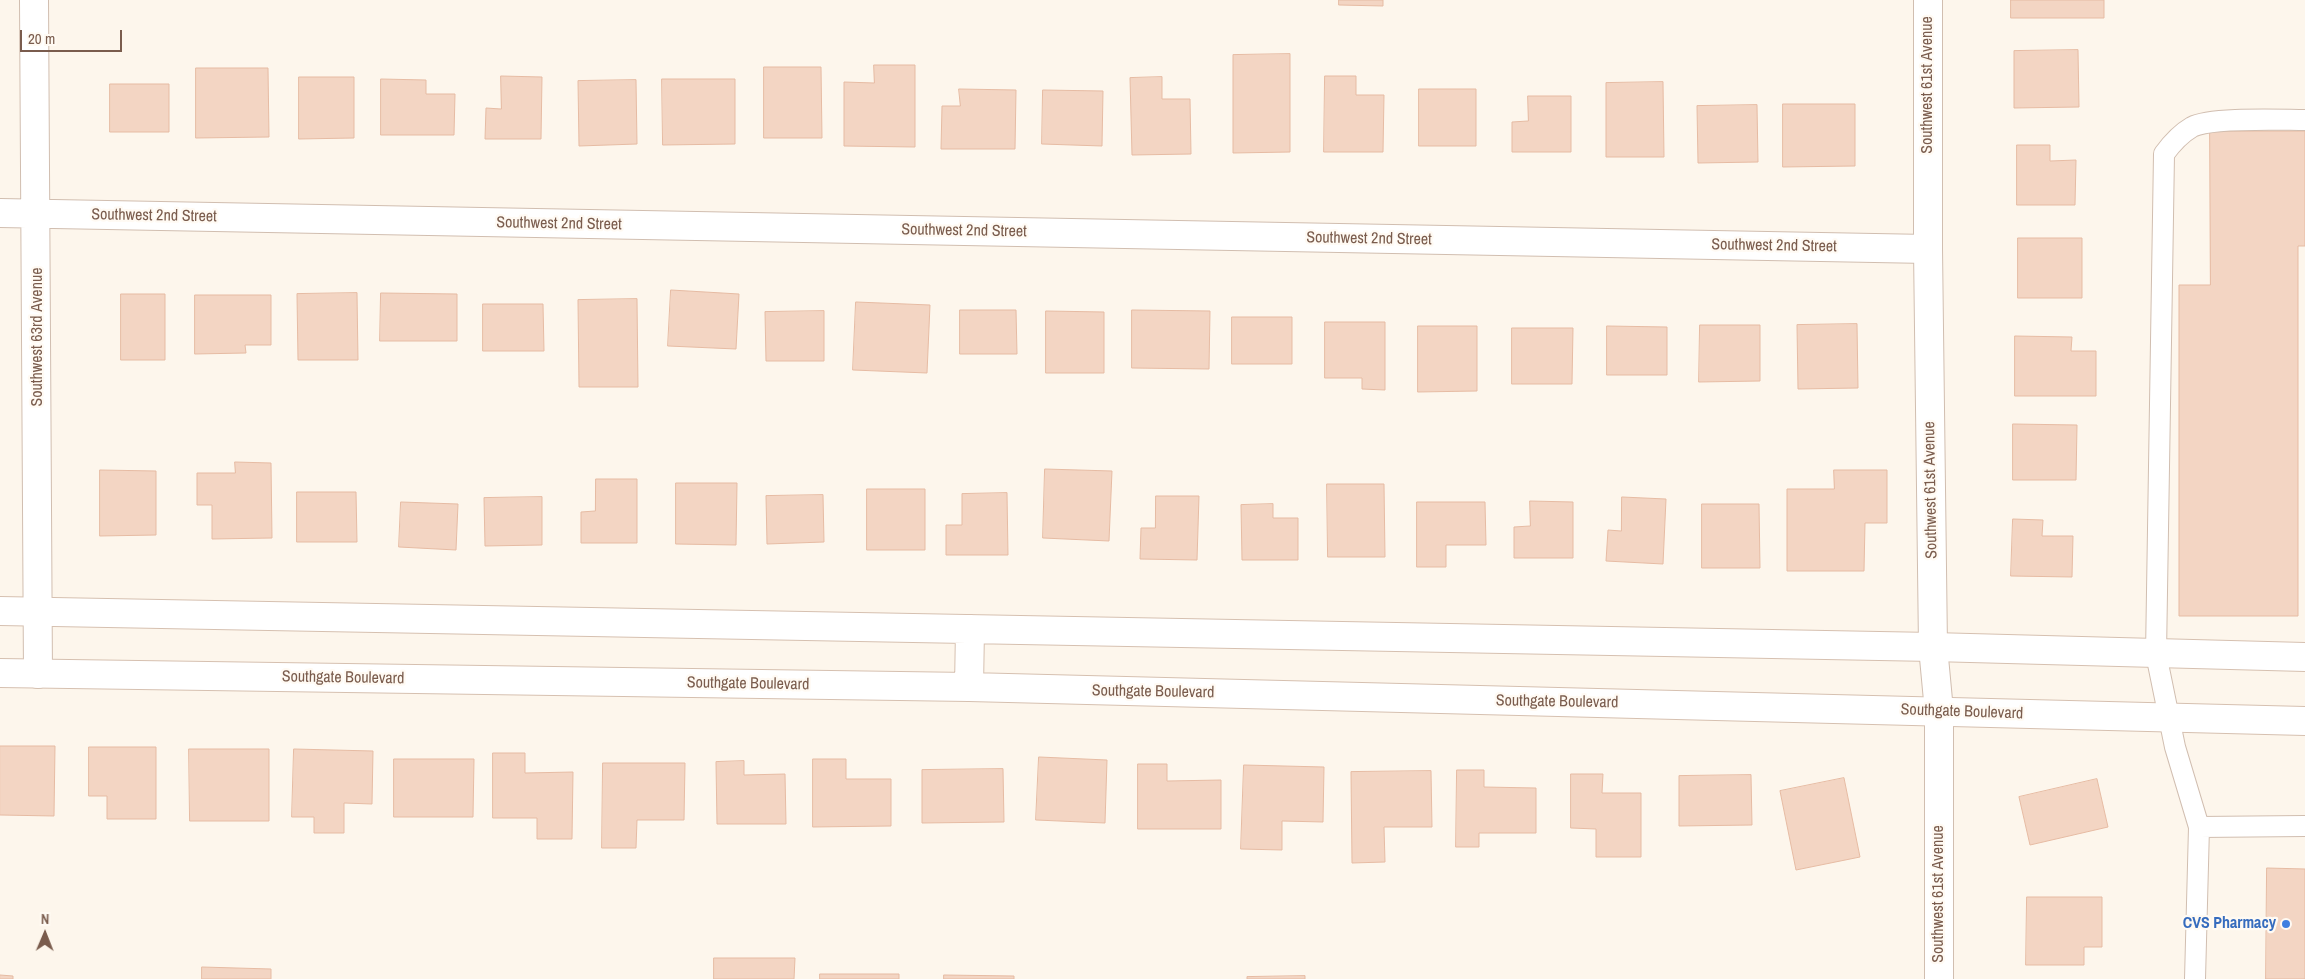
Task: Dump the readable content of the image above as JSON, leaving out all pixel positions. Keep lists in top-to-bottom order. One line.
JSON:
{"streets":{"main road":["Southwest 61st Avenue","Southwest 2nd Street","Southwest 63rd Avenue","Southgate Boulevard"]},"crossings":[["Southwest 61st Avenue","Southwest 2nd Street"],["Southwest 61st Avenue","Southgate Boulevard"],["Southwest 2nd Street","Southwest 63rd Avenue"],["Southwest 63rd Avenue","Southgate Boulevard"]],"places":["CVS Pharmacy"],"scale_bar":"20 m","north":"top"}
